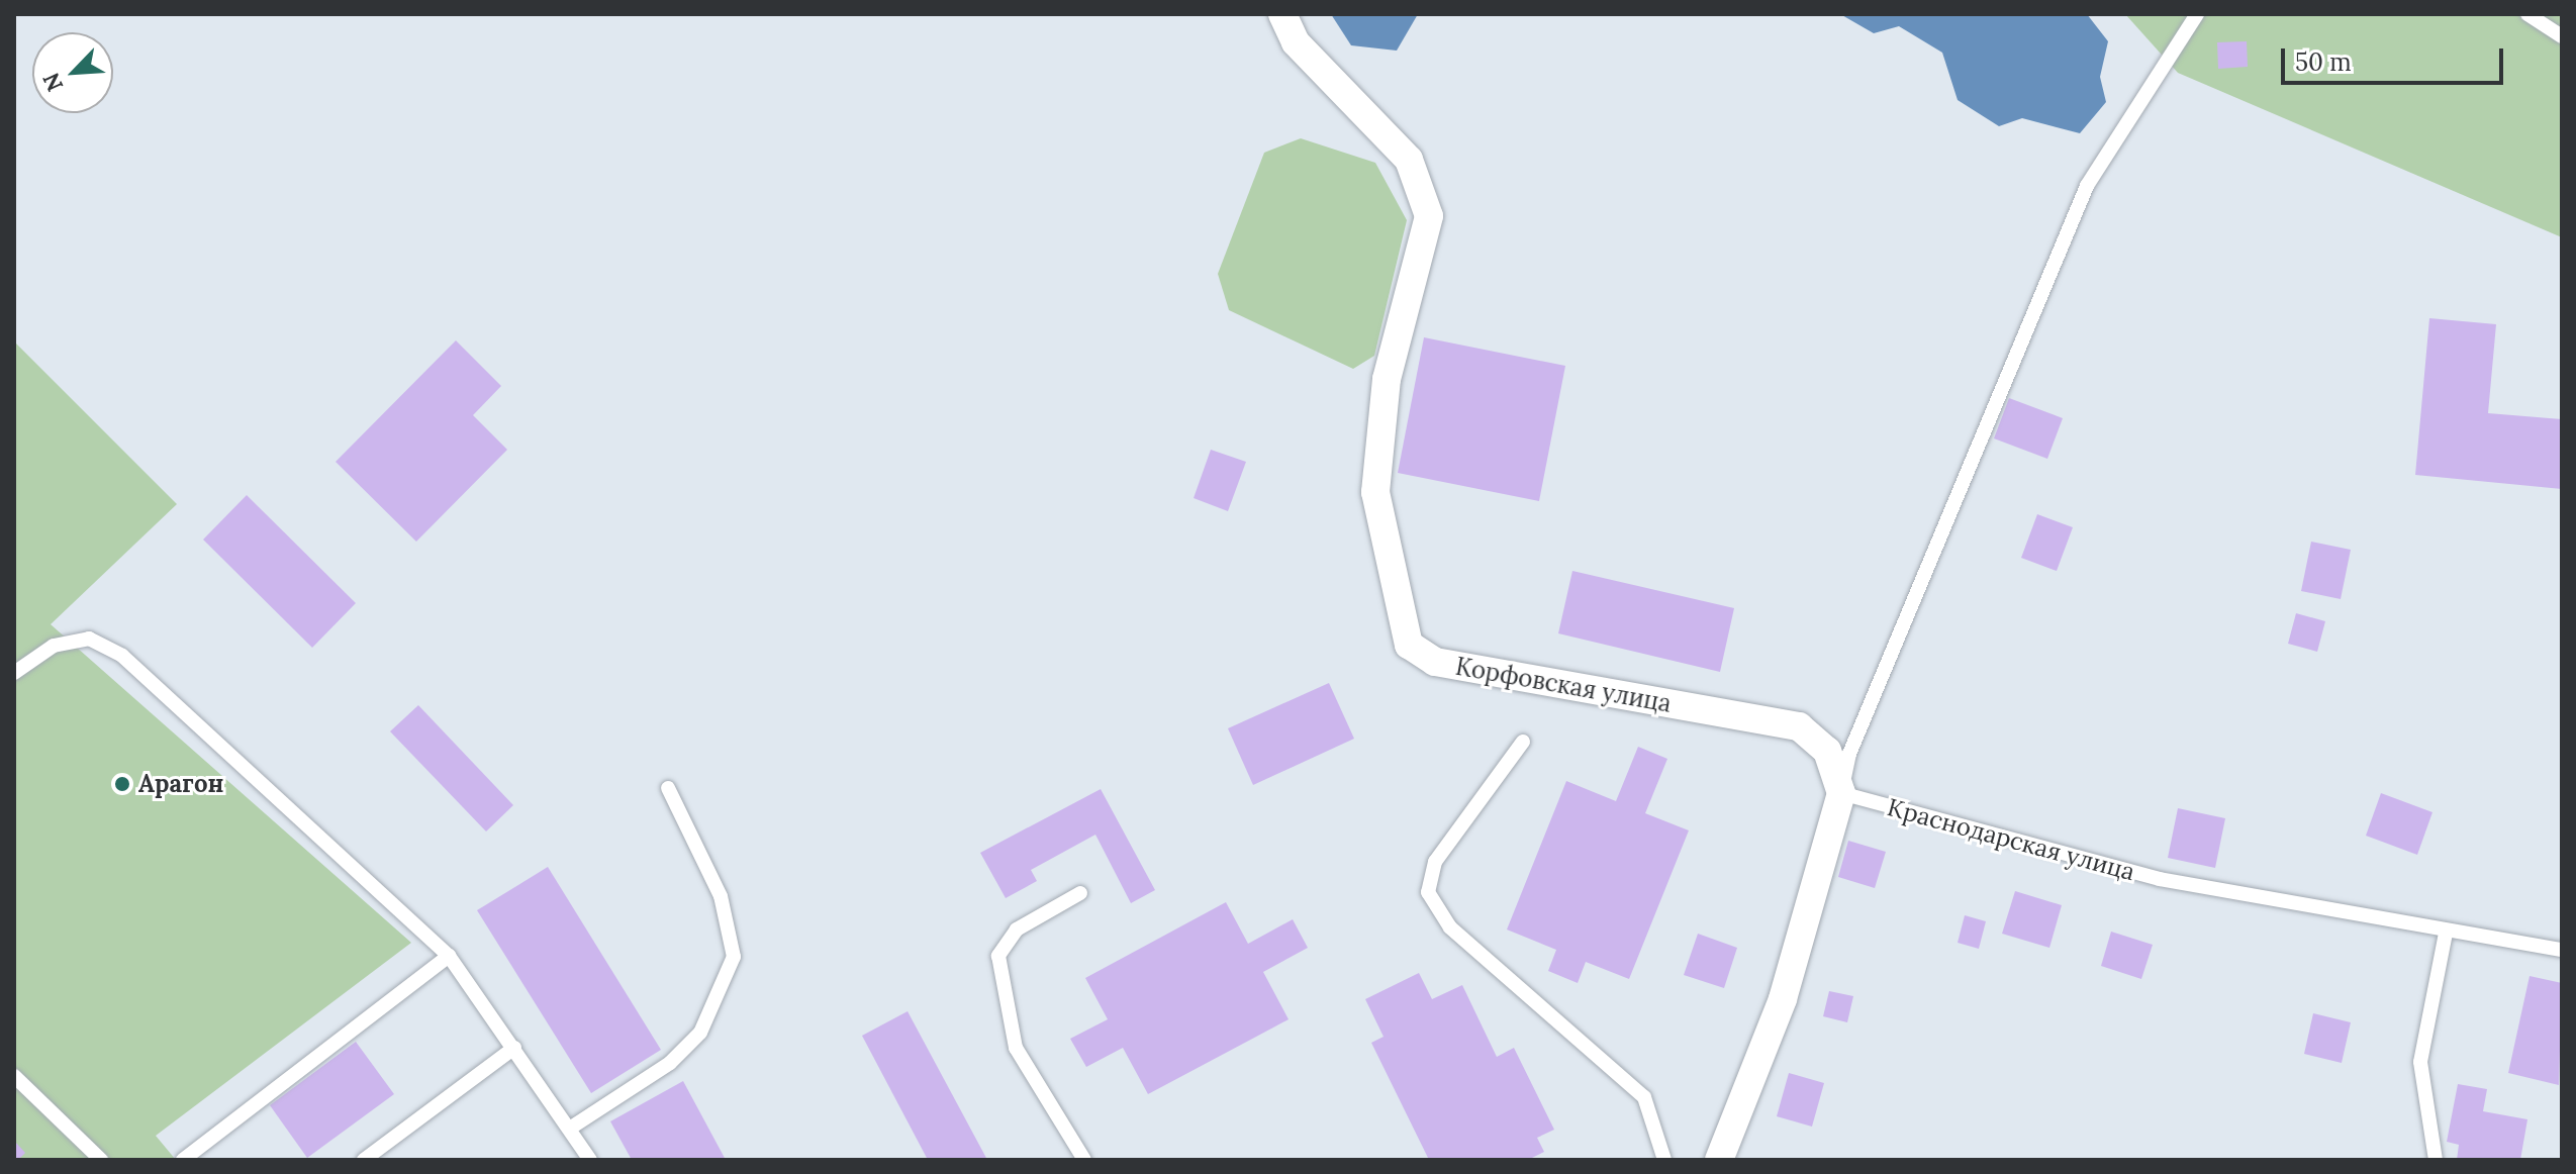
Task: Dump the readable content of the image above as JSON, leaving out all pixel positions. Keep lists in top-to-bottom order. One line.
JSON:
{"streets":{"street":["Корфовская улица"],"lane":["Краснодарская улица"]},"crossings":[["Корфовская улица","Краснодарская улица"]],"places":["Арагон"],"scale_bar":"50 m","north":"bottom left"}
